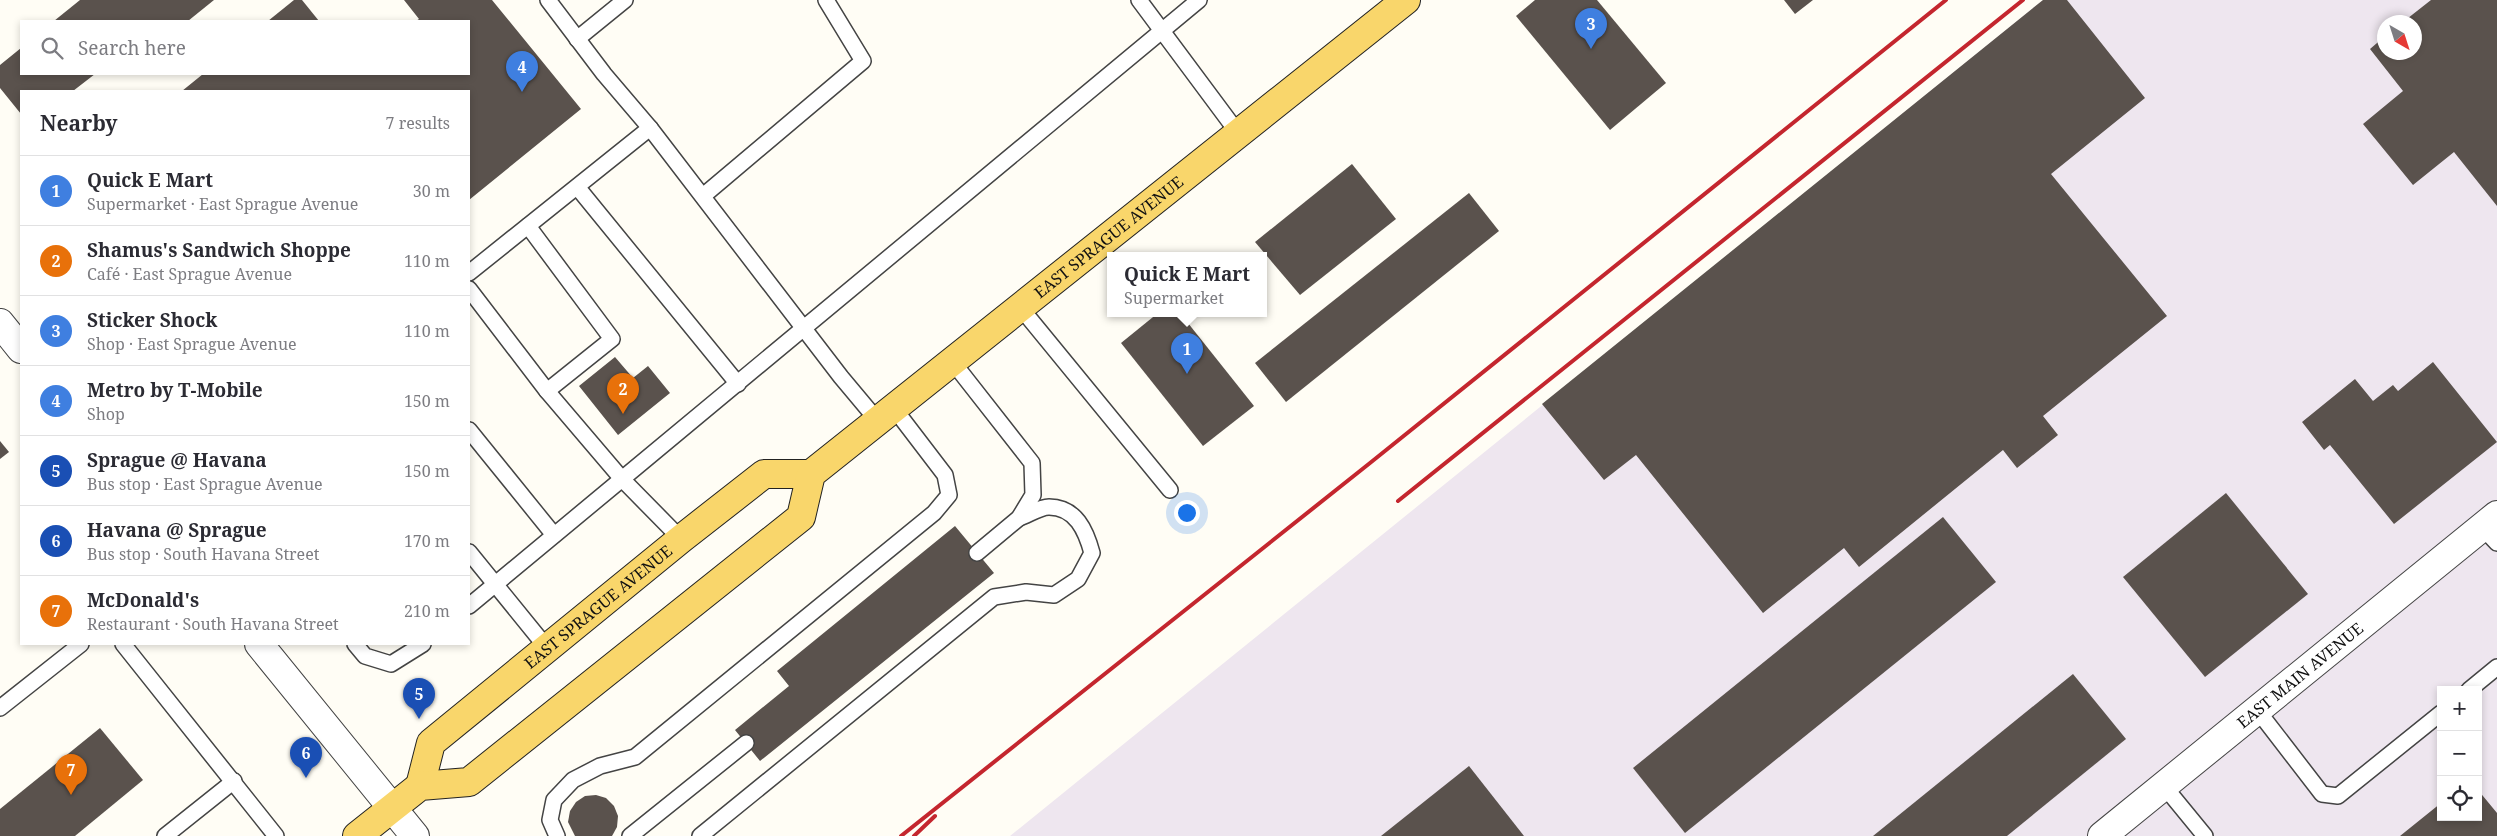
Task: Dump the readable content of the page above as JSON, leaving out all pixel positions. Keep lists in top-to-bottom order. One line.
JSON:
{"streets":{"main road":["EAST SPRAGUE AVENUE"],"street":["EAST MAIN AVENUE"]},"north":"bottom right","page":{"pins":["3","4","1","2","5","6","7"],"search":"Search here","heading":["Nearby","7 results"],"list":[{"mark":"1","name":"Quick E Mart","note":"Supermarket · East Sprague Avenue","value":"30 m"},{"mark":"2","name":"Shamus's Sandwich Shoppe","note":"Café · East Sprague Avenue","value":"110 m"},{"mark":"3","name":"Sticker Shock","note":"Shop · East Sprague Avenue","value":"110 m"},{"mark":"4","name":"Metro by T-Mobile","note":"Shop","value":"150 m"},{"mark":"5","name":"Sprague @ Havana","note":"Bus stop · East Sprague Avenue","value":"150 m"},{"mark":"6","name":"Havana @ Sprague","note":"Bus stop · South Havana Street","value":"170 m"},{"mark":"7","name":"McDonald's","note":"Restaurant · South Havana Street","value":"210 m"}],"popup":["Quick E Mart","Supermarket"],"map_buttons":["+","−"]}}
